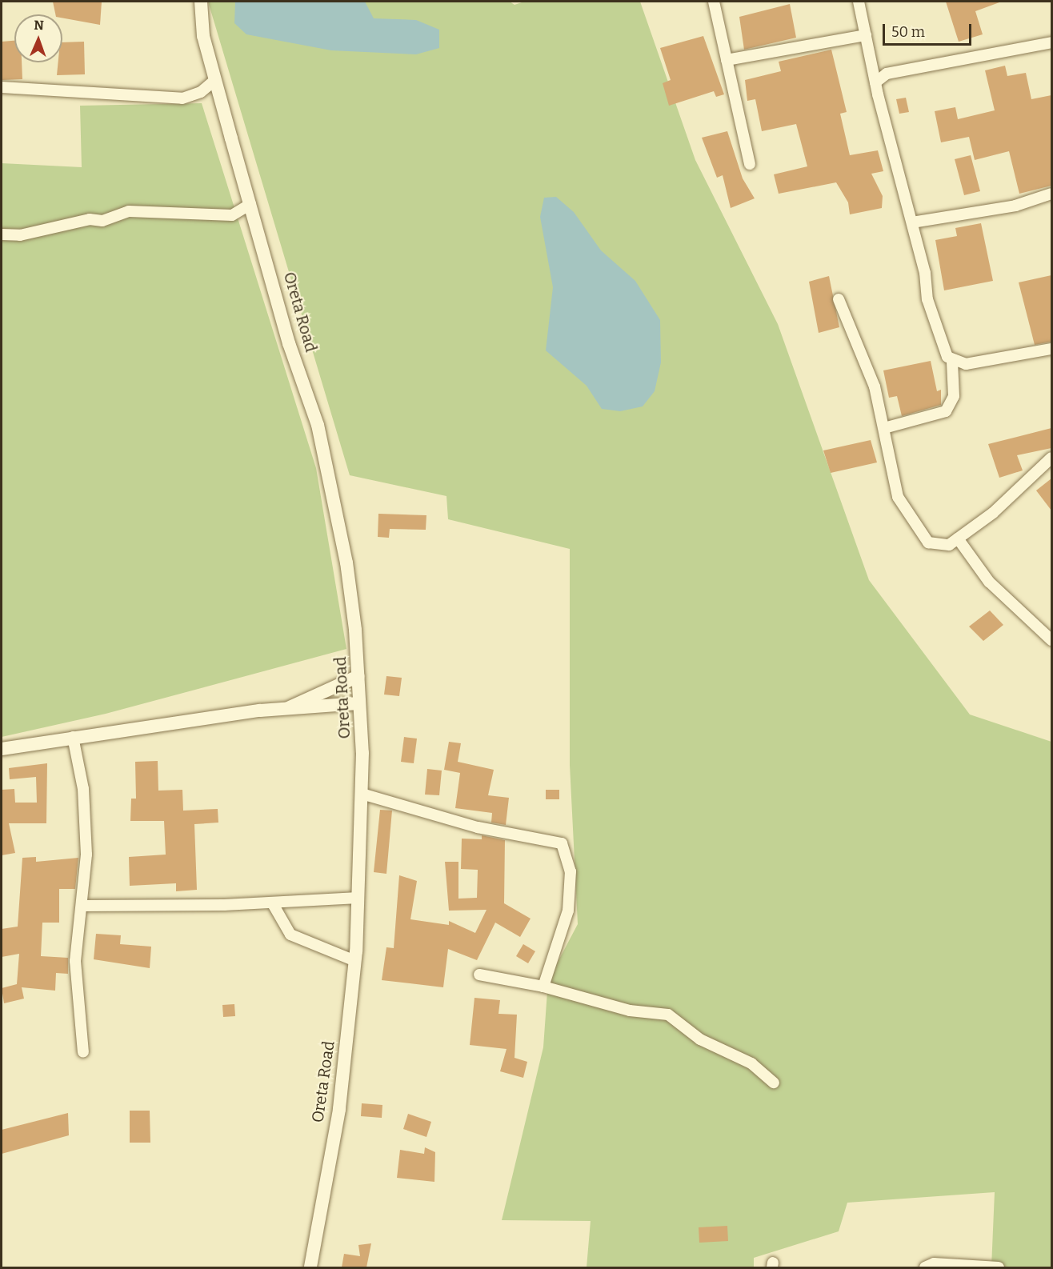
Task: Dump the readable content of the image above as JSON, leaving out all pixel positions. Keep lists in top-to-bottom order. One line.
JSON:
{"streets":{"street":["Oreta Road"]},"scale_bar":"50 m","north":"top"}
